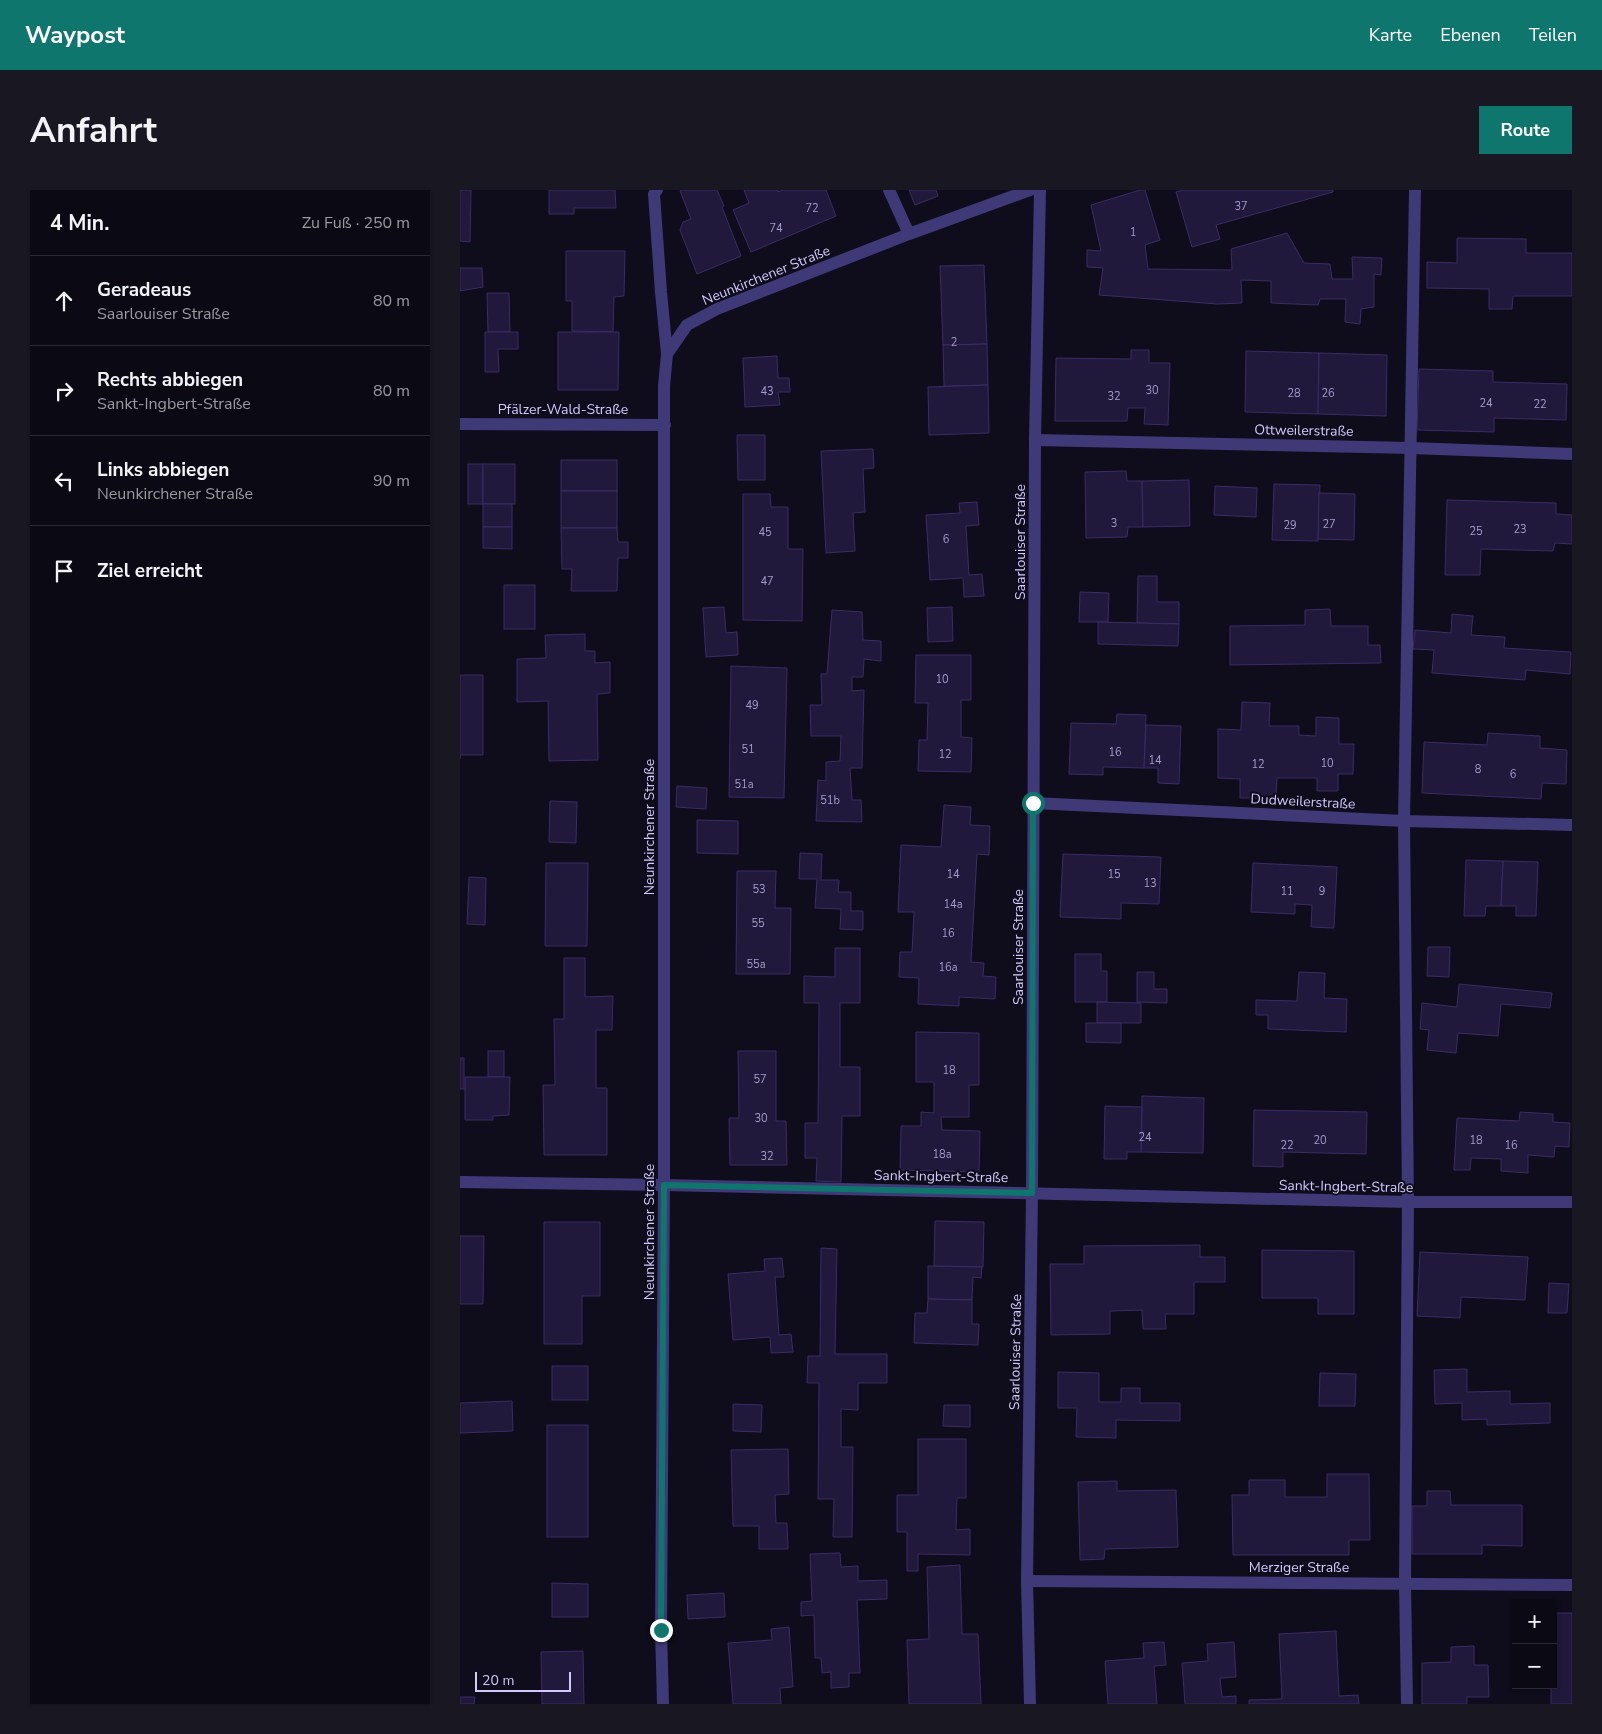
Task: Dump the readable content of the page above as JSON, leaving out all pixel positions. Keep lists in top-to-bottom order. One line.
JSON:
{"streets":{"street":["Neunkirchener Straße","Pfälzer-Wald-Straße","Ottweilerstraße","Saarlouiser Straße","Dudweilerstraße","Sankt-Ingbert-Straße","Merziger Straße"]},"crossings":[["Neunkirchener Straße","Pfälzer-Wald-Straße"],["Neunkirchener Straße","Sankt-Ingbert-Straße"],["Ottweilerstraße","Saarlouiser Straße"],["Saarlouiser Straße","Dudweilerstraße"],["Saarlouiser Straße","Sankt-Ingbert-Straße"],["Saarlouiser Straße","Merziger Straße"]],"house_numbers":["37","72","74","1","2","30","43","28","26","32","24","22","3","27","29","23","25","45","6","47","10","49","51","16","12","14","10","12","8","6","51a","51b","14","15","13","53","11","9","14a","55","16","55a","16a","18","57","30","24","20","18","22","16","18a","32"],"scale_bar":"20 m","page":{"header":"Waypost","nav":["Karte","Ebenen","Teilen"],"buttons":"Route","title":"Anfahrt","heading":["4 Min.","Zu Fuß · 250 m"],"list":[["Geradeaus","Saarlouiser Straße","80 m"],["Rechts abbiegen","Sankt-Ingbert-Straße","80 m"],["Links abbiegen","Neunkirchener Straße","90 m"],"Ziel erreicht"],"map_buttons":["+","−"],"scale":"20 m"}}
